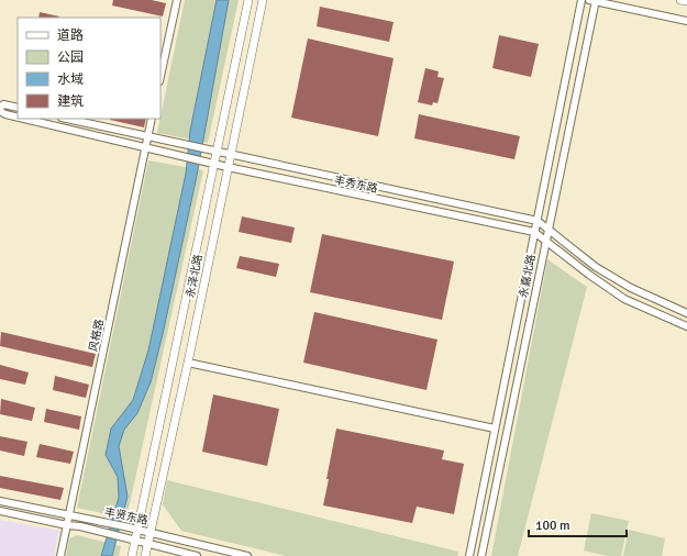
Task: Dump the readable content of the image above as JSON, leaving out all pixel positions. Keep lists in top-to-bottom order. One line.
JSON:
{"streets":{"main road":["永泽北路"],"street":["丰秀东路","永嘉北路","风格路","丰贤东路"]},"crossings":[["丰秀东路","永泽北路"],["丰秀东路","永嘉北路"],["丰秀东路","风格路"],["永泽北路","丰贤东路"],["风格路","丰贤东路"]],"legend":["道路","公园","水域","建筑"],"scale_bar":"100 m"}
